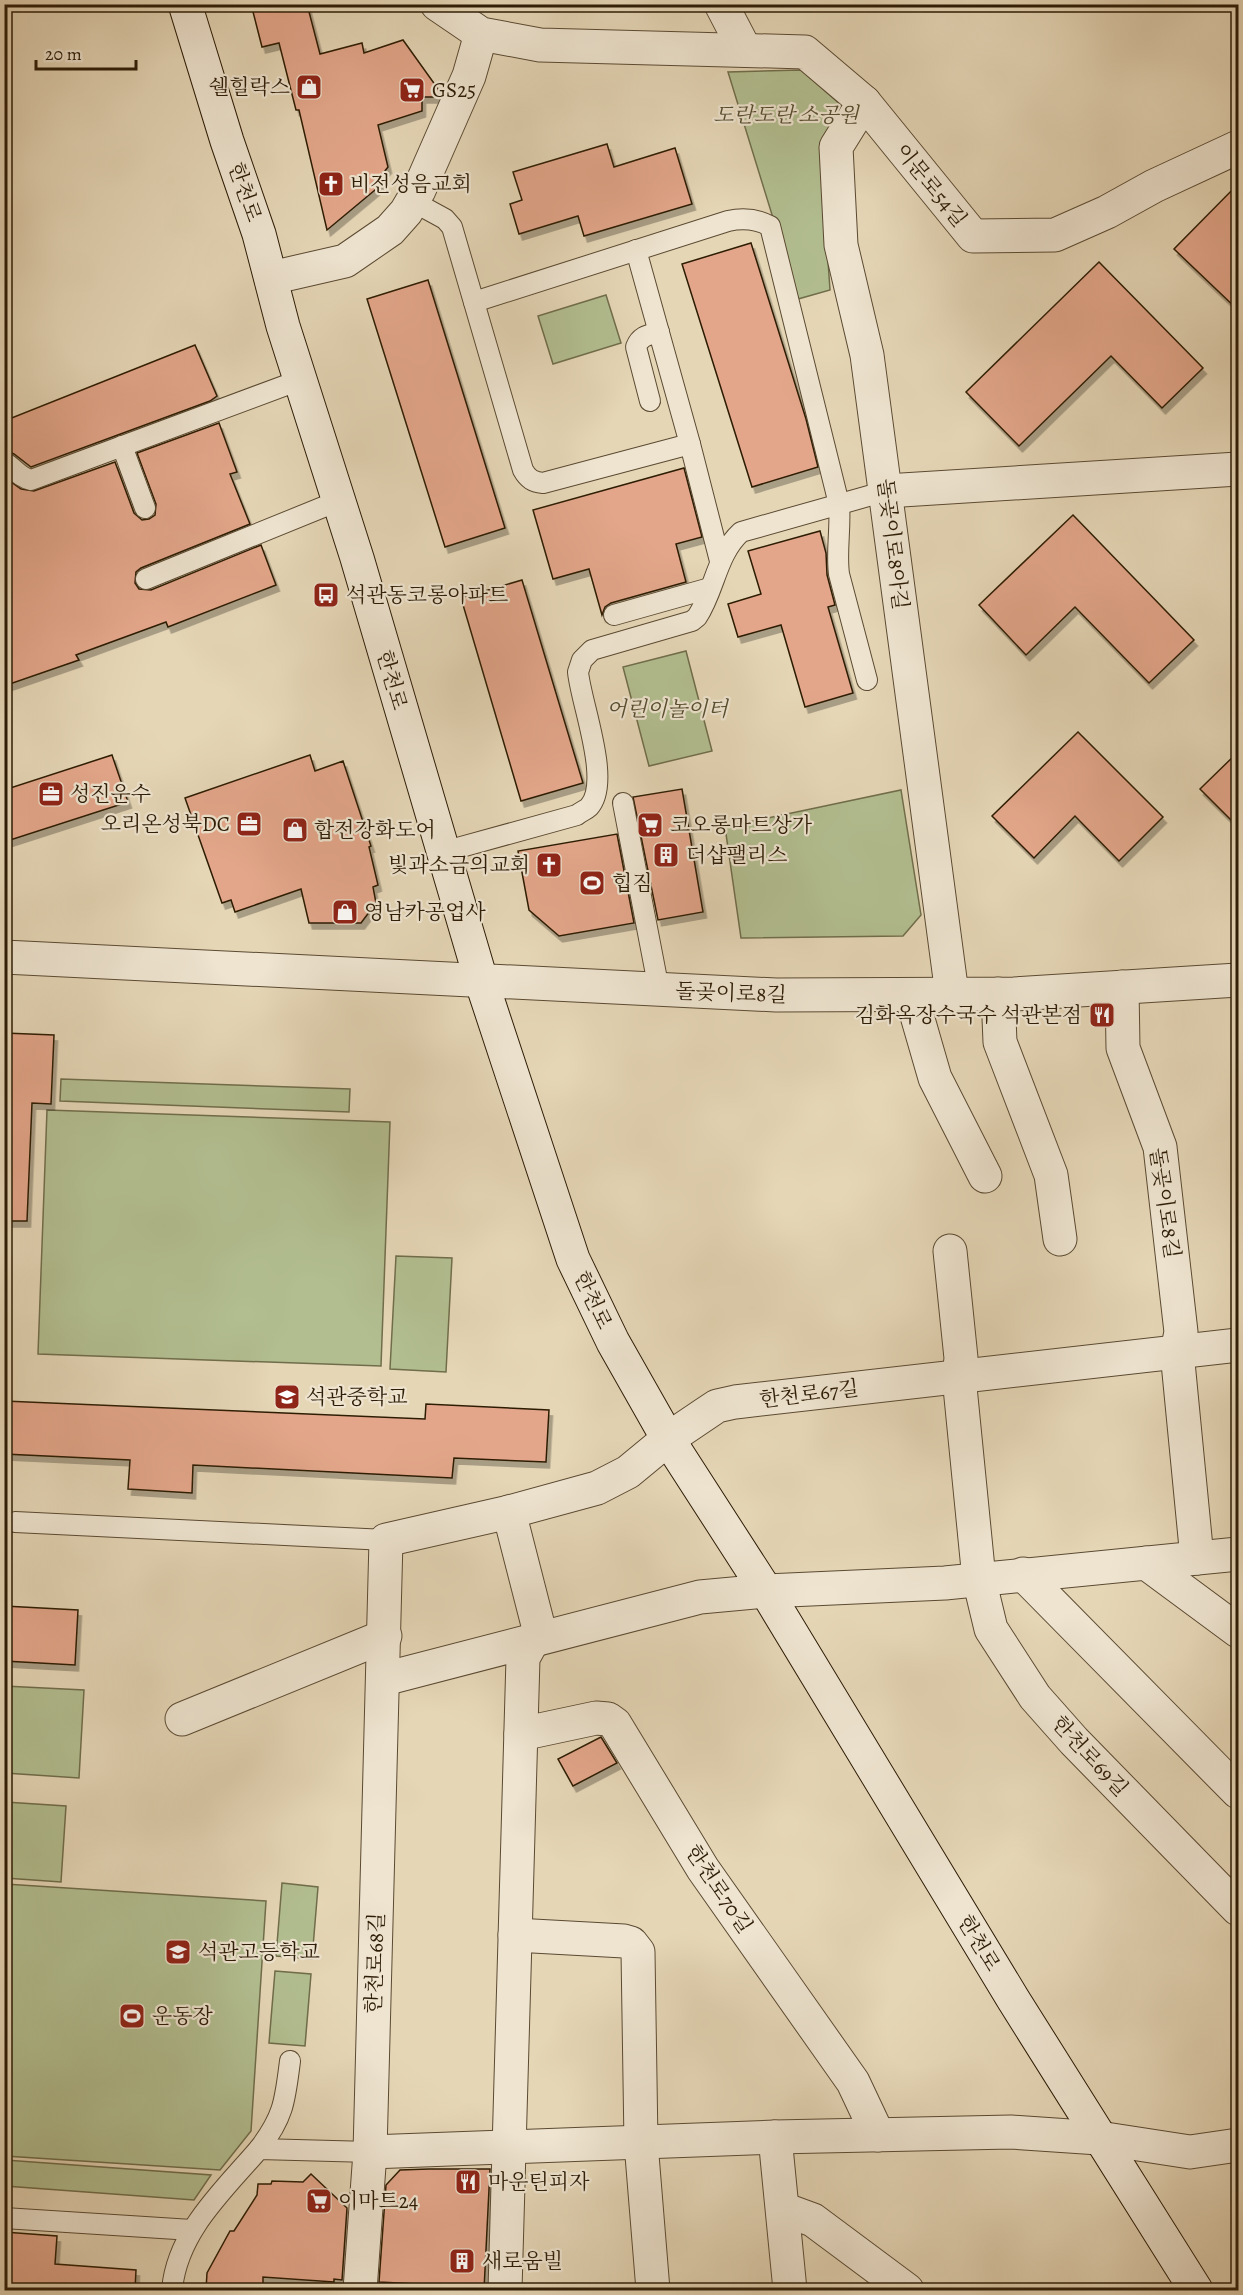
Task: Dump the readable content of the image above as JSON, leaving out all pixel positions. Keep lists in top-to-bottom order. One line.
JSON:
{"streets":{"street":["이문로54길","한천로","돌곶이로8아길","돌곶이로8길","한천로67길","한천로69길","한천로70길","한천로68길"]},"crossings":[["이문로54길","돌곶이로8아길"],["한천로","돌곶이로8길"],["한천로","한천로67길"],["돌곶이로8아길","돌곶이로8길"],["돌곶이로8길","한천로67길"],["한천로67길","한천로69길"]],"parks":["도란도란 소공원","어린이놀이터"],"places":{"shop":["쉘힐락스","합전강화도어","영남카공업사"],"supermarket":["GS25","코오롱마트상가","이마트24"],"church":["비전성음교회","빛과소금의교회"],"bus stop":["석관동코롱아파트"],"office":["성진운수","오리온성북DC"],"building":["더샵팰리스","새로움빌"],"sports":["힙짐","운동장"],"restaurant":["김화옥장수국수 석관본점","마운틴피자"],"school or university":["석관중학교","석관고등학교"]},"scale_bar":"20 m"}
